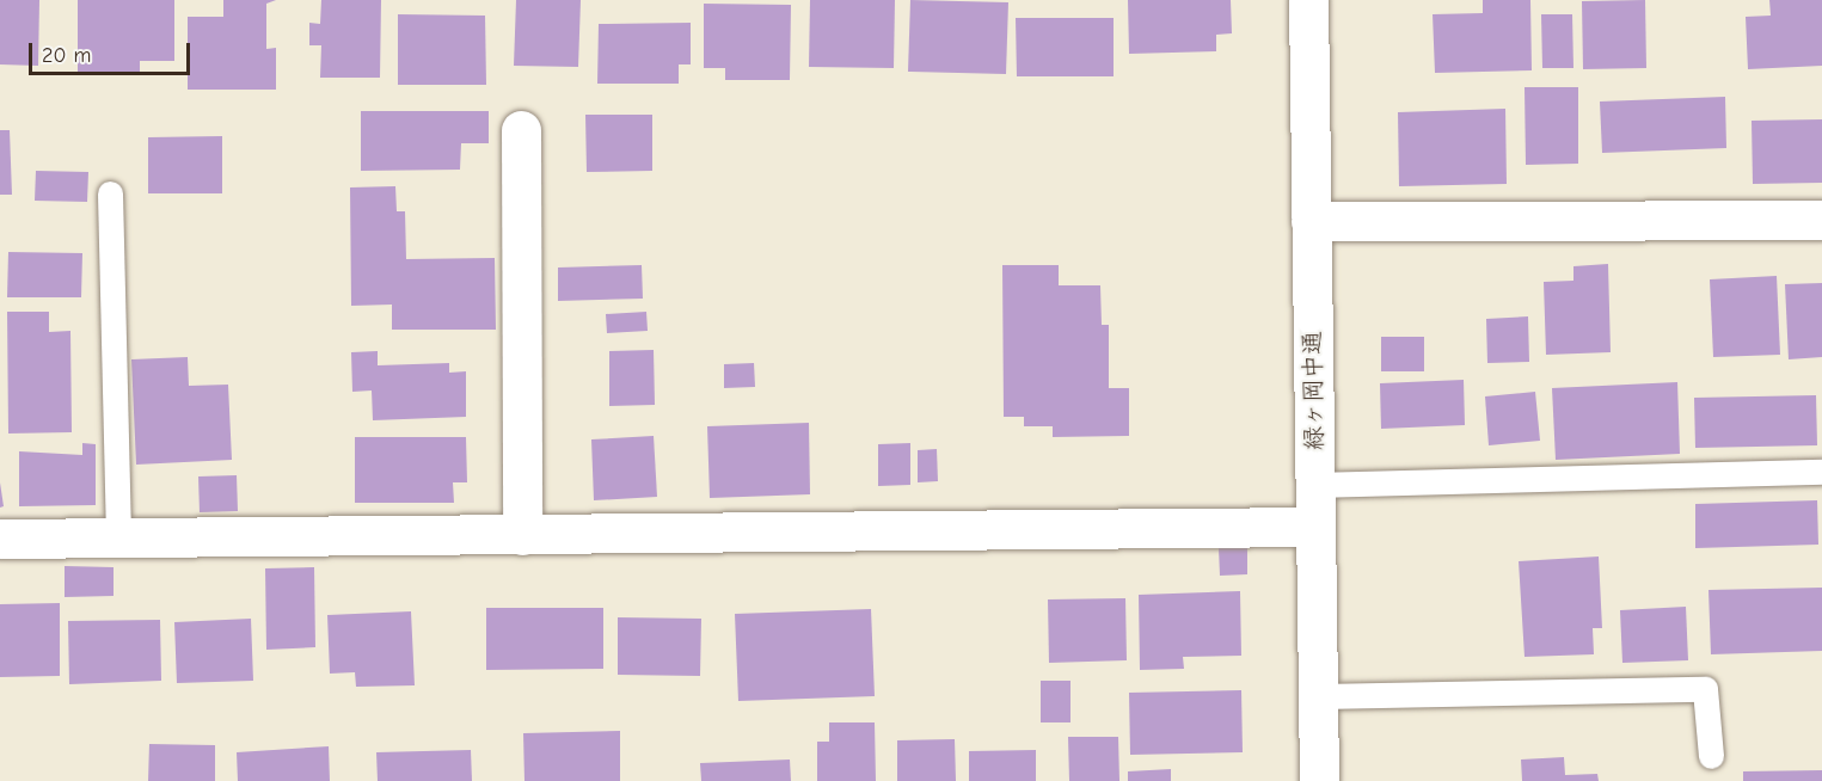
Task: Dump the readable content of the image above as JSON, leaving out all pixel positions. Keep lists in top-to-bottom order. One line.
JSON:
{"streets":{"street":["緑ヶ岡中通"]},"scale_bar":"20 m"}
